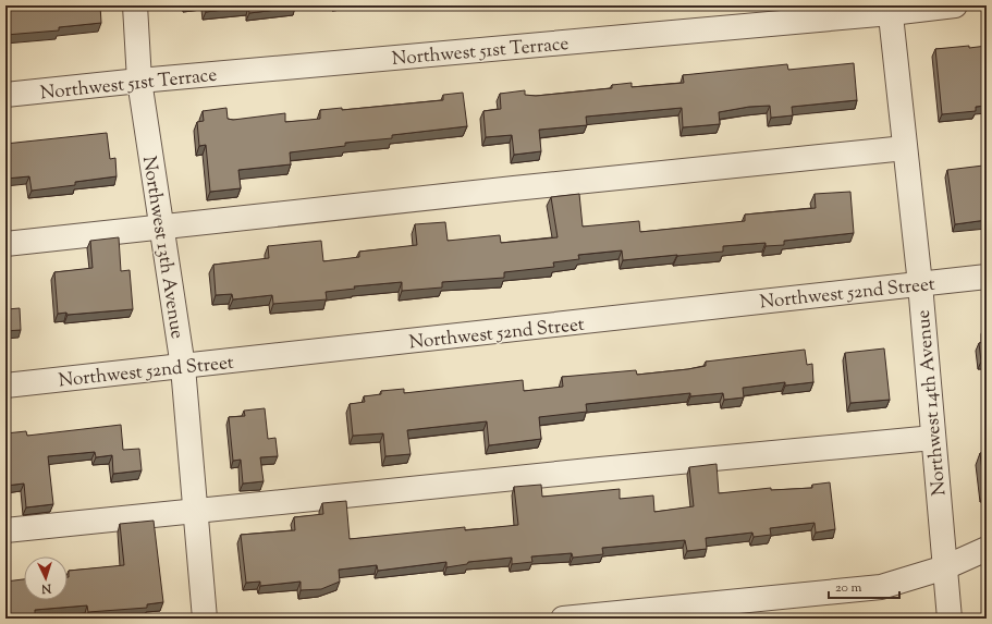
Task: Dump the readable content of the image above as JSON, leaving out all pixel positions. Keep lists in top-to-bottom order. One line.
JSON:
{"streets":{"street":["Northwest 51st Terrace","Northwest 13th Avenue","Northwest 52nd Street","Northwest 14th Avenue"]},"crossings":[["Northwest 51st Terrace","Northwest 13th Avenue"],["Northwest 51st Terrace","Northwest 14th Avenue"],["Northwest 13th Avenue","Northwest 52nd Street"],["Northwest 52nd Street","Northwest 14th Avenue"]],"scale_bar":"20 m","north":"bottom"}
